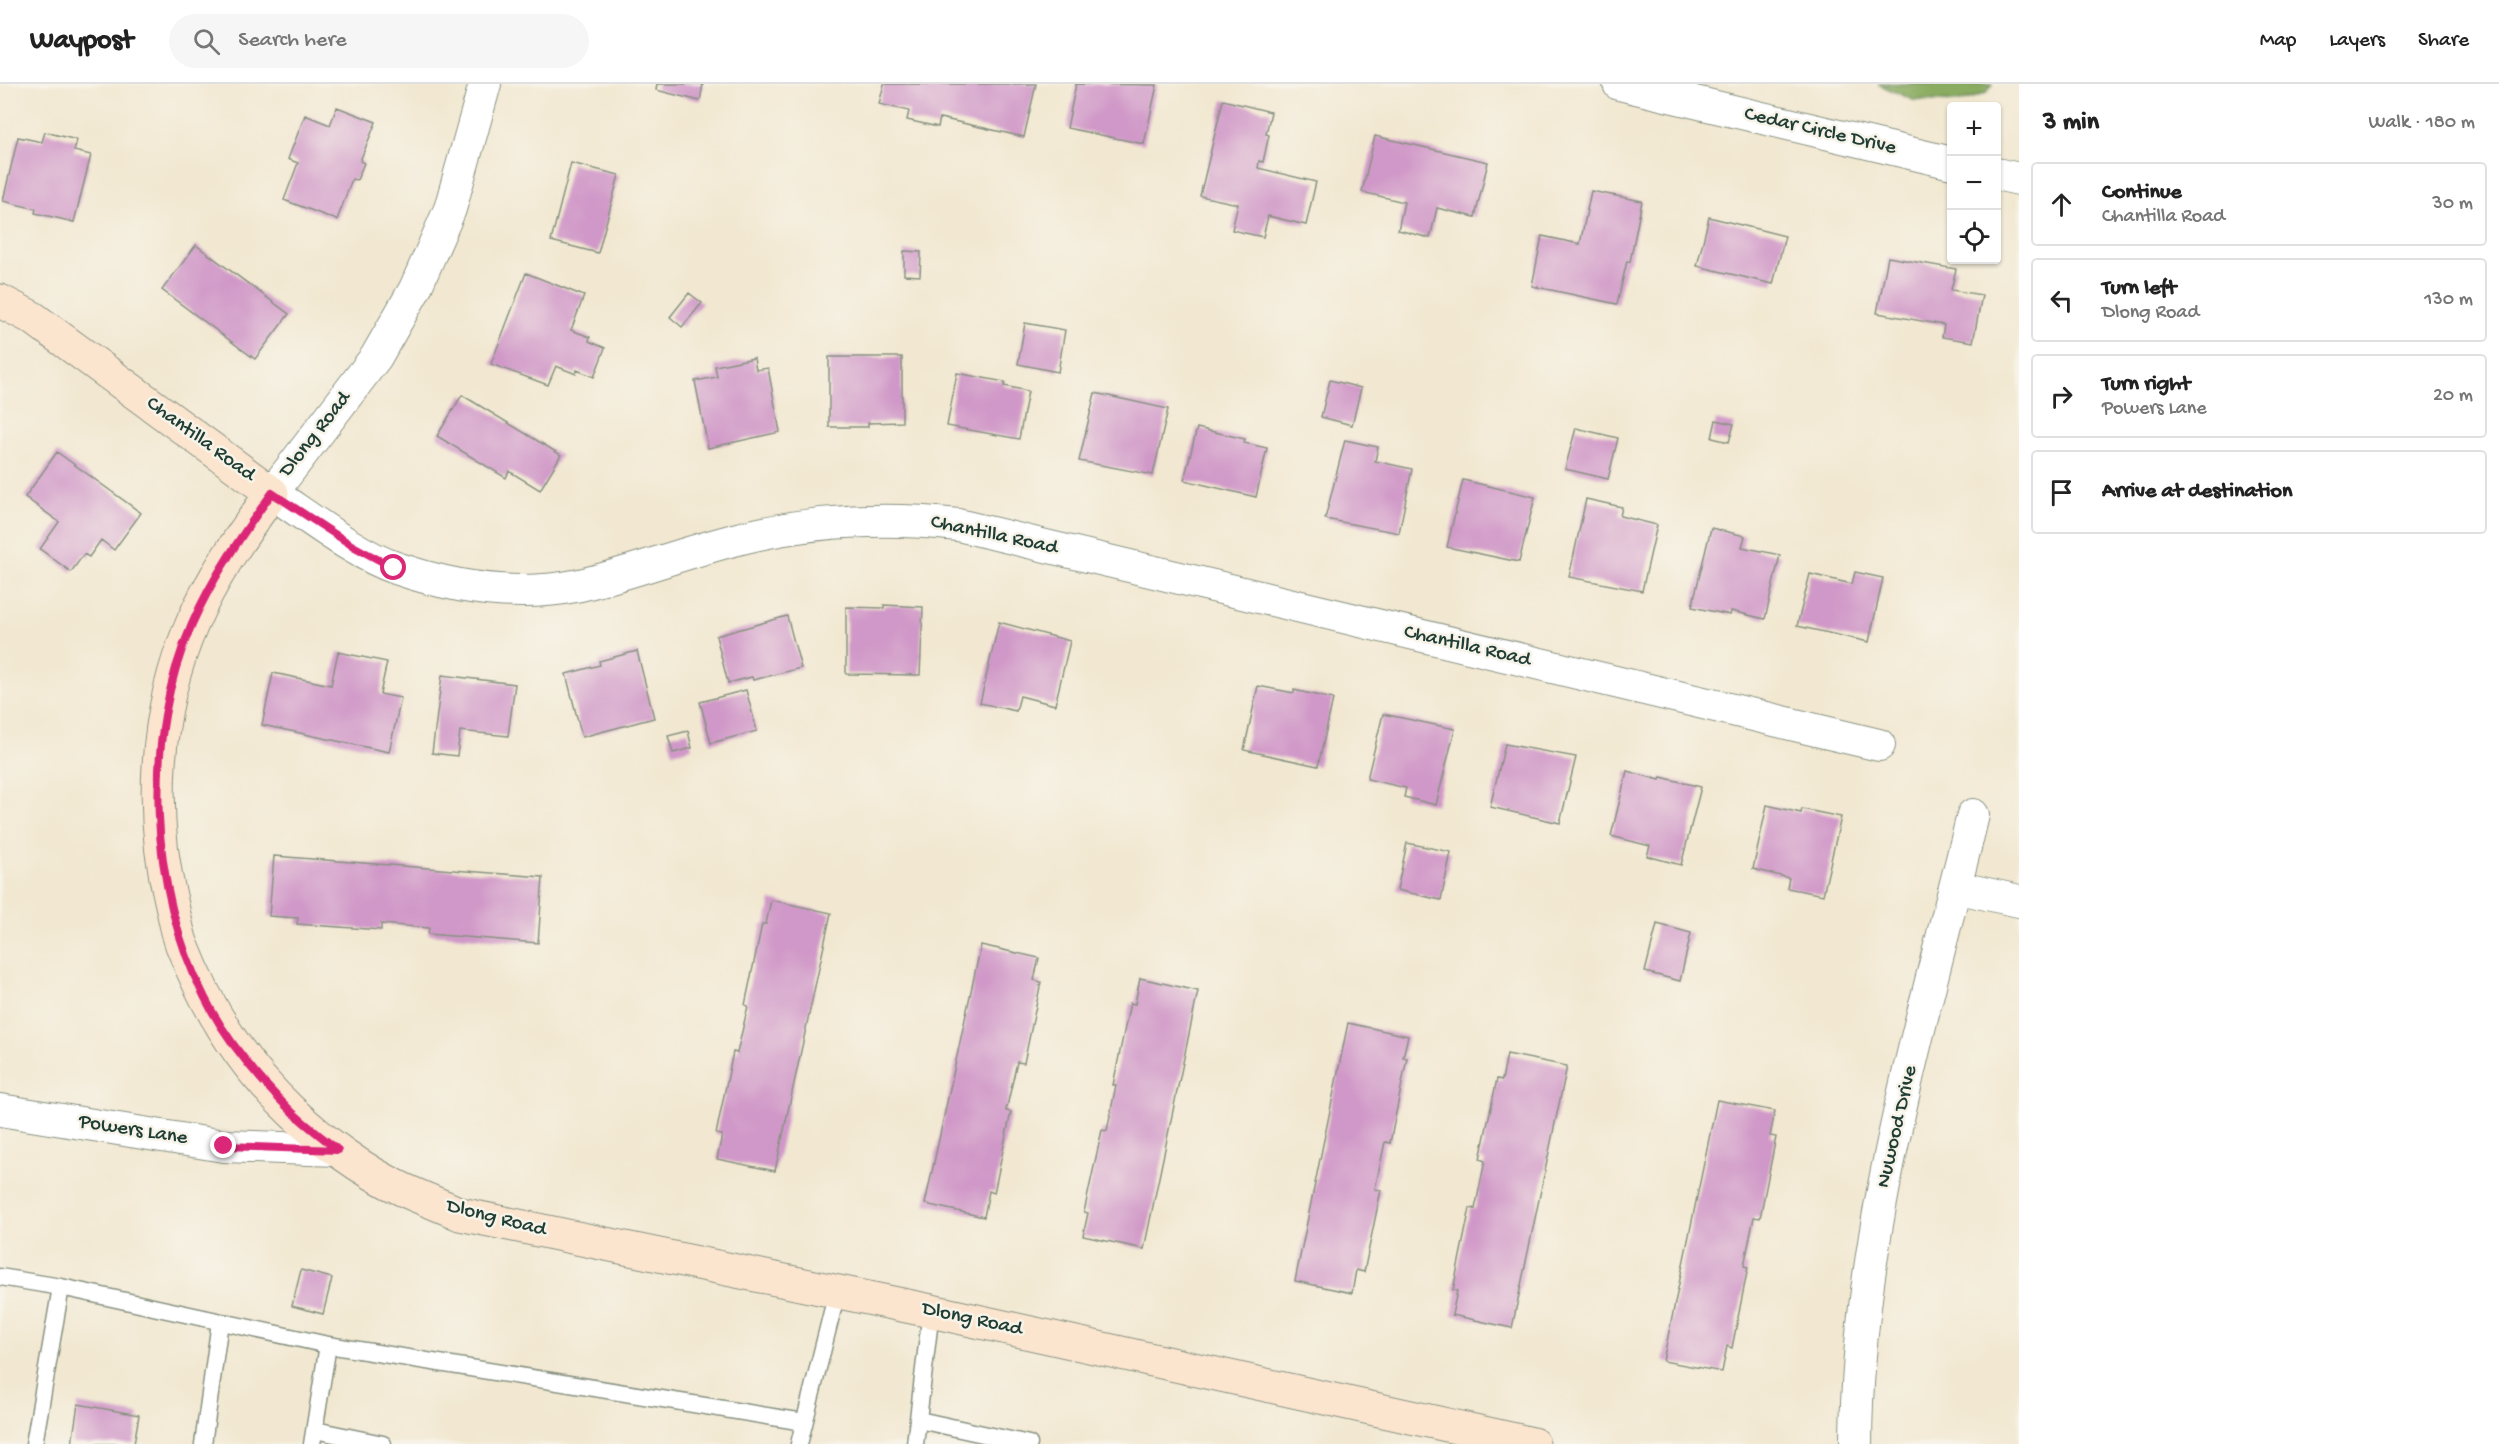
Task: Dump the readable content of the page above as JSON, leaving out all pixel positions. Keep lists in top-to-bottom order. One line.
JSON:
{"streets":{"street":["Cedar Circle Drive","Dlong Road","Chantilla Road","Nuwood Drive","Powers Lane"]},"crossings":[["Dlong Road","Chantilla Road"],["Dlong Road","Powers Lane"]],"page":{"header":"Waypost","search":"Search here","nav":["Map","Layers","Share"],"heading":["3 min","Walk · 180 m"],"map_buttons":["+","−"],"list":[["Continue","Chantilla Road","30 m"],["Turn left","Dlong Road","130 m"],["Turn right","Powers Lane","20 m"],"Arrive at destination"]}}
